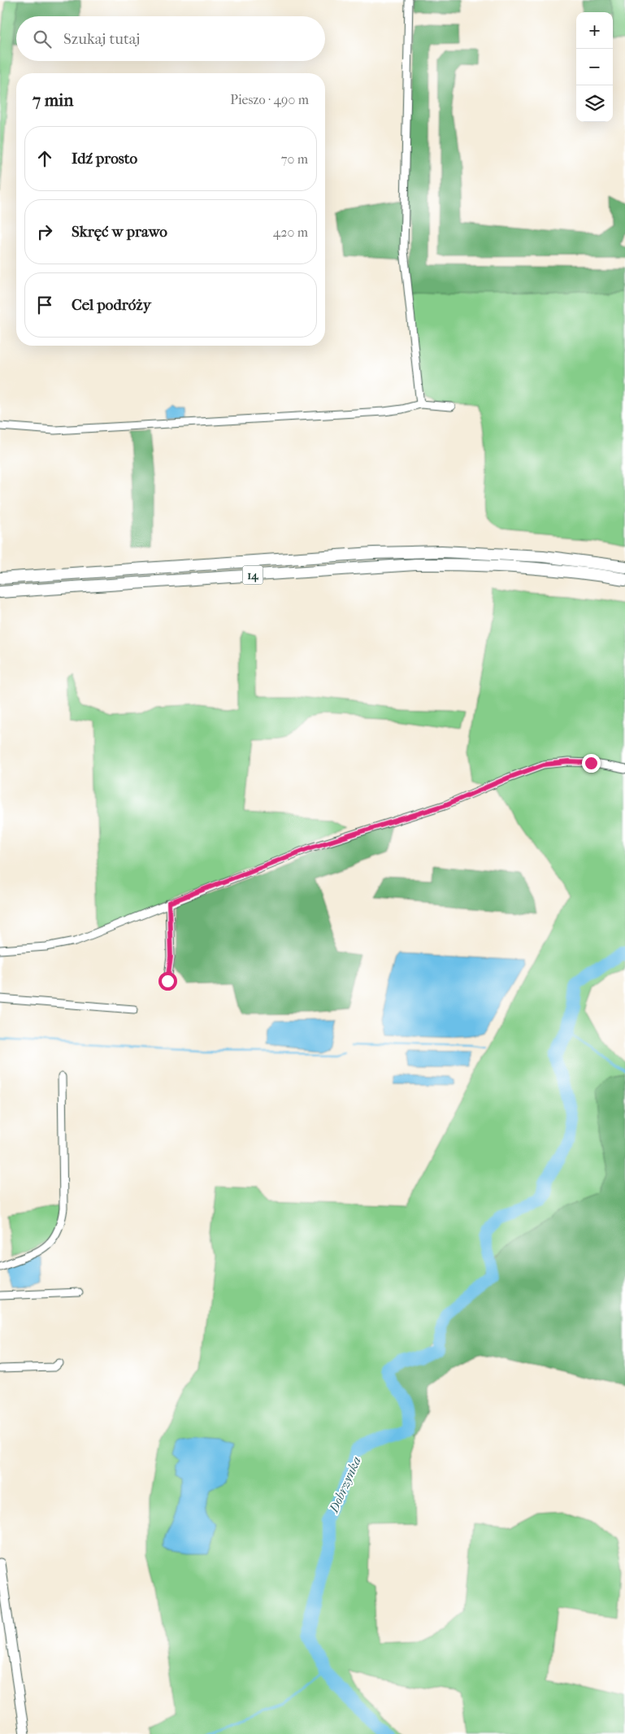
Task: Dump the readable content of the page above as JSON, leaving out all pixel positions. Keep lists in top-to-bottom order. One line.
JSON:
{"streets":{"main road":["14"]},"water":["Dobrzynka"],"page":{"map_buttons":["+","−"],"search":"Szukaj tutaj","heading":["7 min","Pieszo · 490 m"],"list":[["Idź prosto","70 m"],["Skręć w prawo","420 m"],"Cel podróży"]}}
